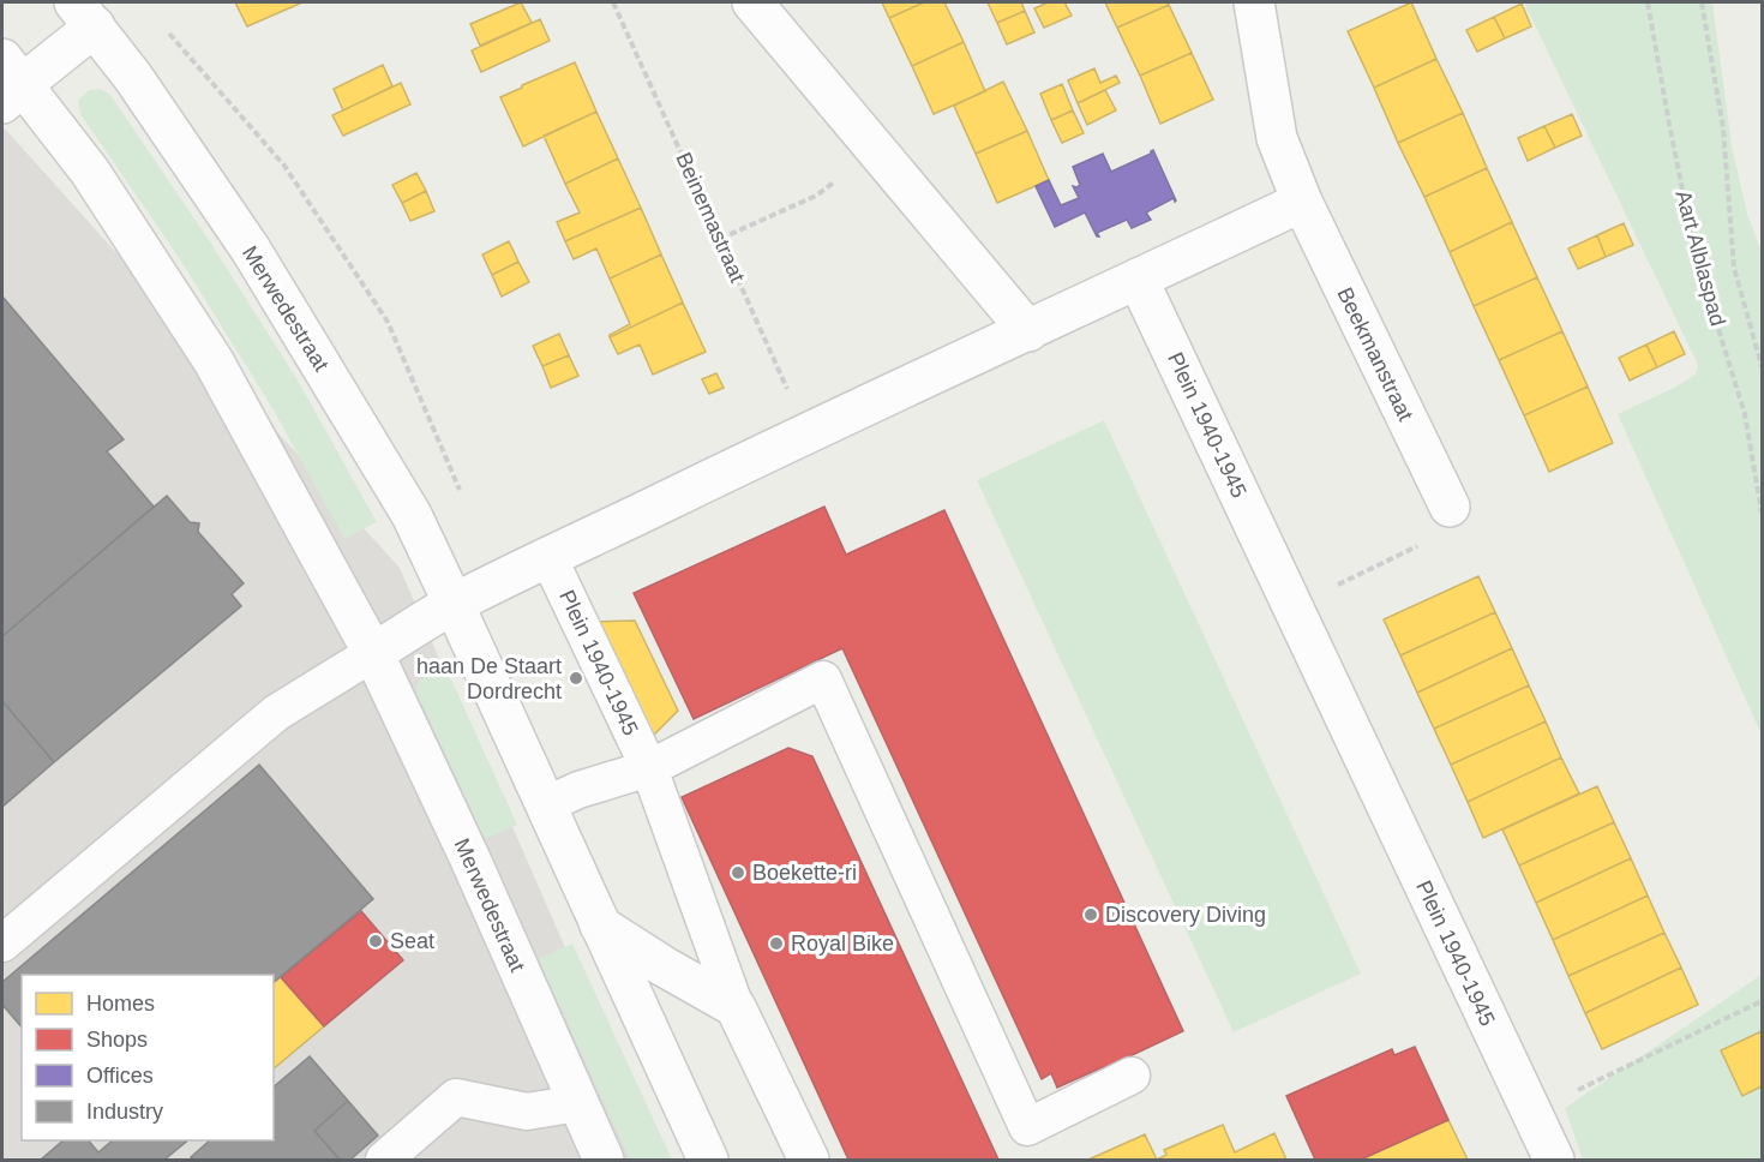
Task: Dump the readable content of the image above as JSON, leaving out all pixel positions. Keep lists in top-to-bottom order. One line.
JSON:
{"streets":{"street":["Merwedestraat","Beekmanstraat","Plein 1940-1945"],"path":["Beinemastraat","Aart Alblaspad"]},"places":["haan De Staart Dordrecht","Boekette-ri","Discovery Diving","Seat","Royal Bike"],"legend":["Homes","Shops","Offices","Industry"]}
